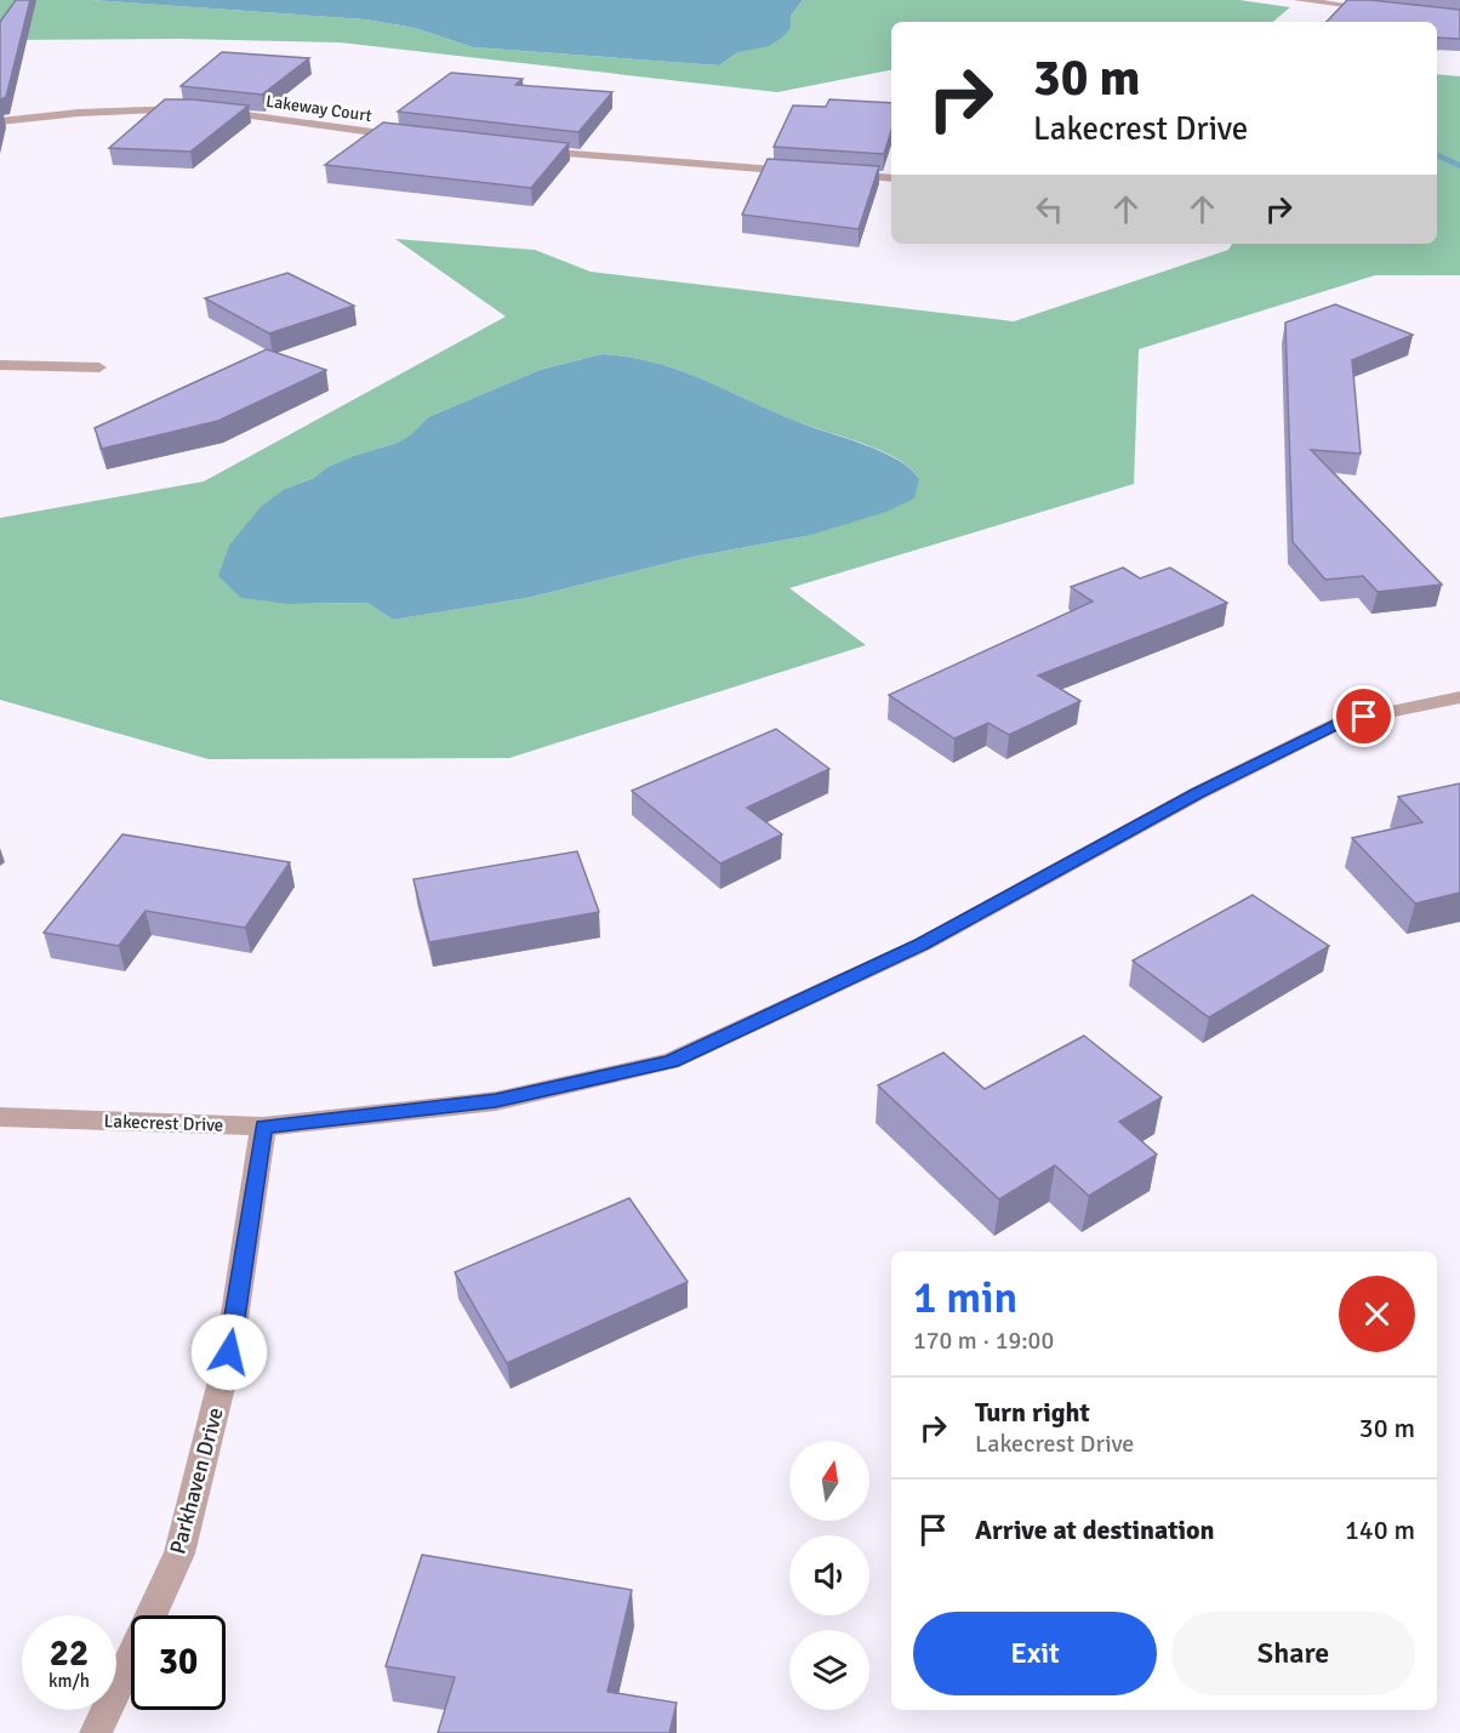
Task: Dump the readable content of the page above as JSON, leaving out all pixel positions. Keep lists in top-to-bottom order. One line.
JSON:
{"streets":{"street":["Lakeway Court","Lakecrest Drive","Parkhaven Drive"]},"crossings":[["Lakecrest Drive","Parkhaven Drive"]],"north":"top","page":{"turn":["30 m","Lakecrest Drive"],"heading":["1 min","170 m · 19:00"],"list":[{"name":"Turn right","note":"Lakecrest Drive","value":"30 m"},{"name":"Arrive at destination","value":"140 m"}],"buttons":["Exit","Share"],"speed":"22 km/h","limit":"30"}}
